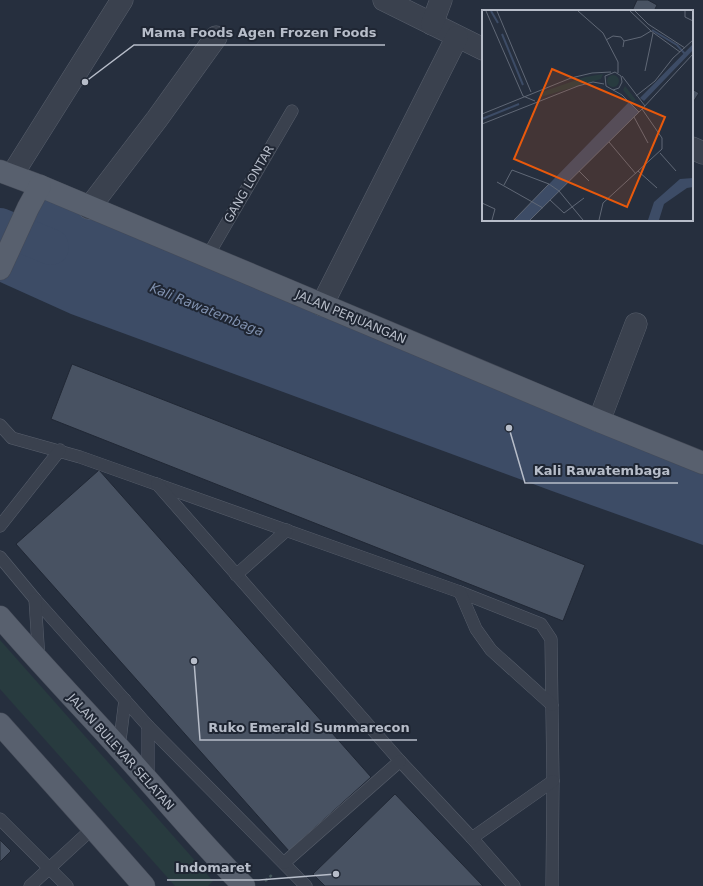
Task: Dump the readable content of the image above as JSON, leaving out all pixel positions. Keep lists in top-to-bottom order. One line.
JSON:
{"streets":{"main road":["JALAN PERJUANGAN","JALAN BULEVAR SELATAN"],"lane":["GANG LONTAR"]},"crossings":[["GANG LONTAR","JALAN PERJUANGAN"]],"water":["Kali Rawatembaga"],"places":["Mama Foods Agen Frozen Foods","Kali Rawatembaga","Ruko Emerald Summarecon","Indomaret"]}
